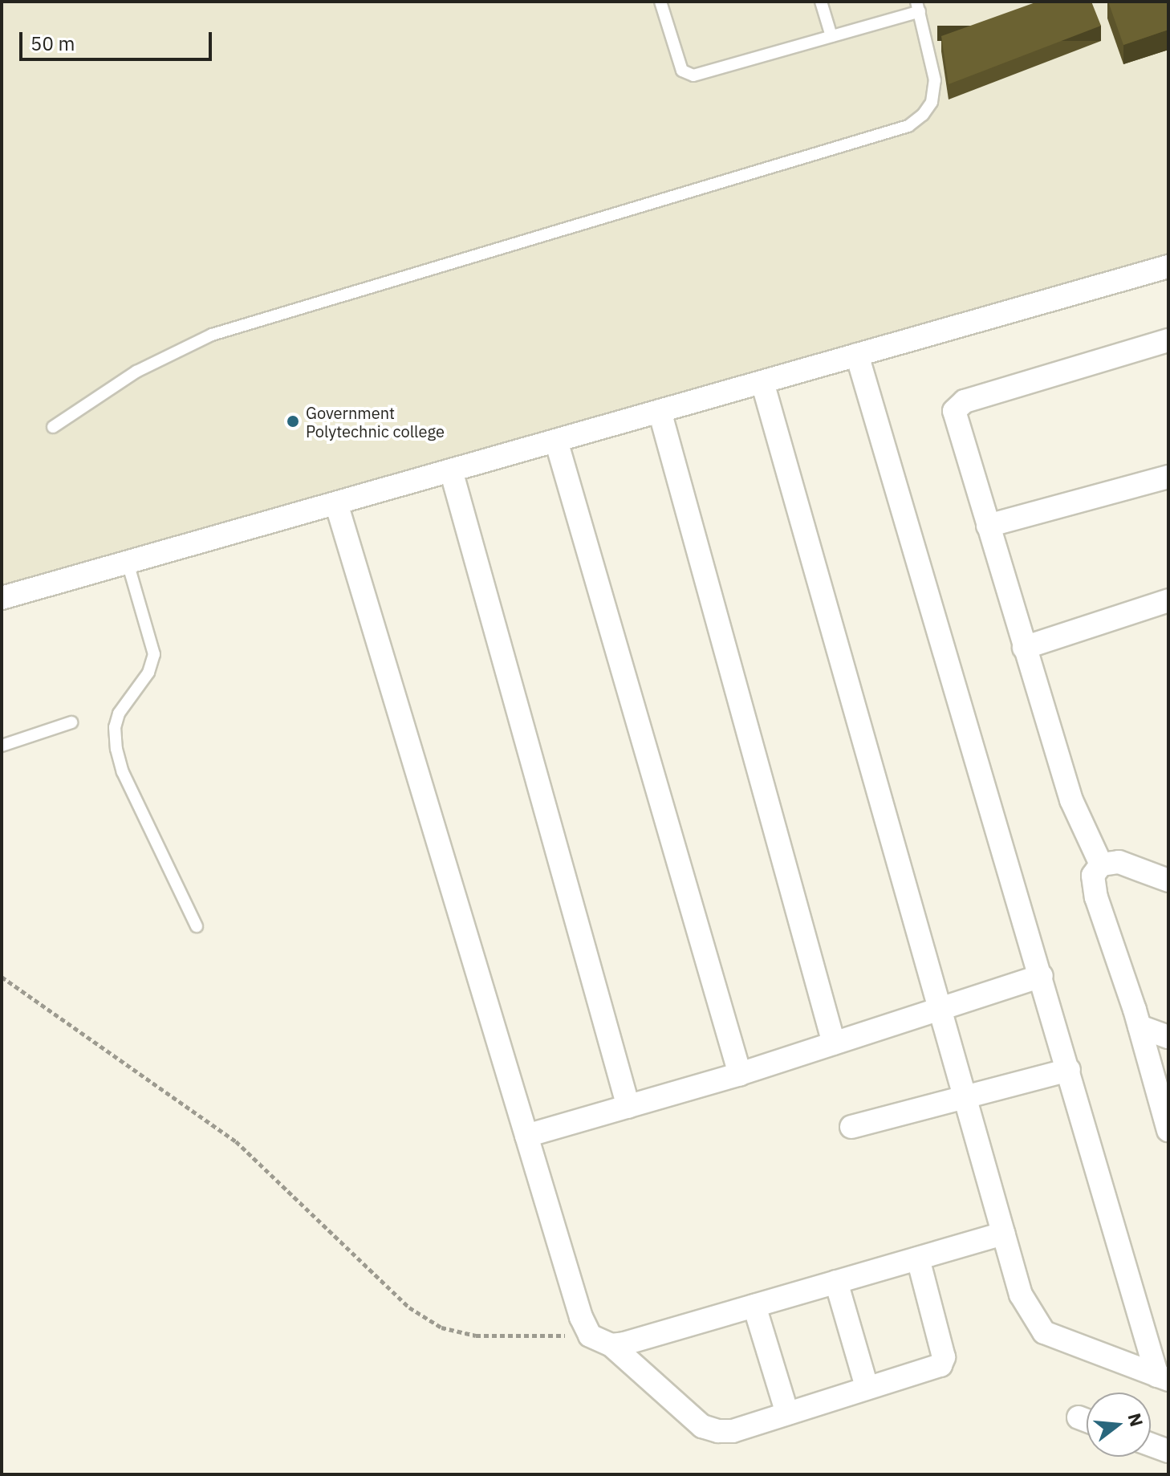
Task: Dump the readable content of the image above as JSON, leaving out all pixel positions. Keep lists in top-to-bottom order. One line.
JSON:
{"places":["Government Polytechnic college"],"scale_bar":"50 m","north":"right"}
